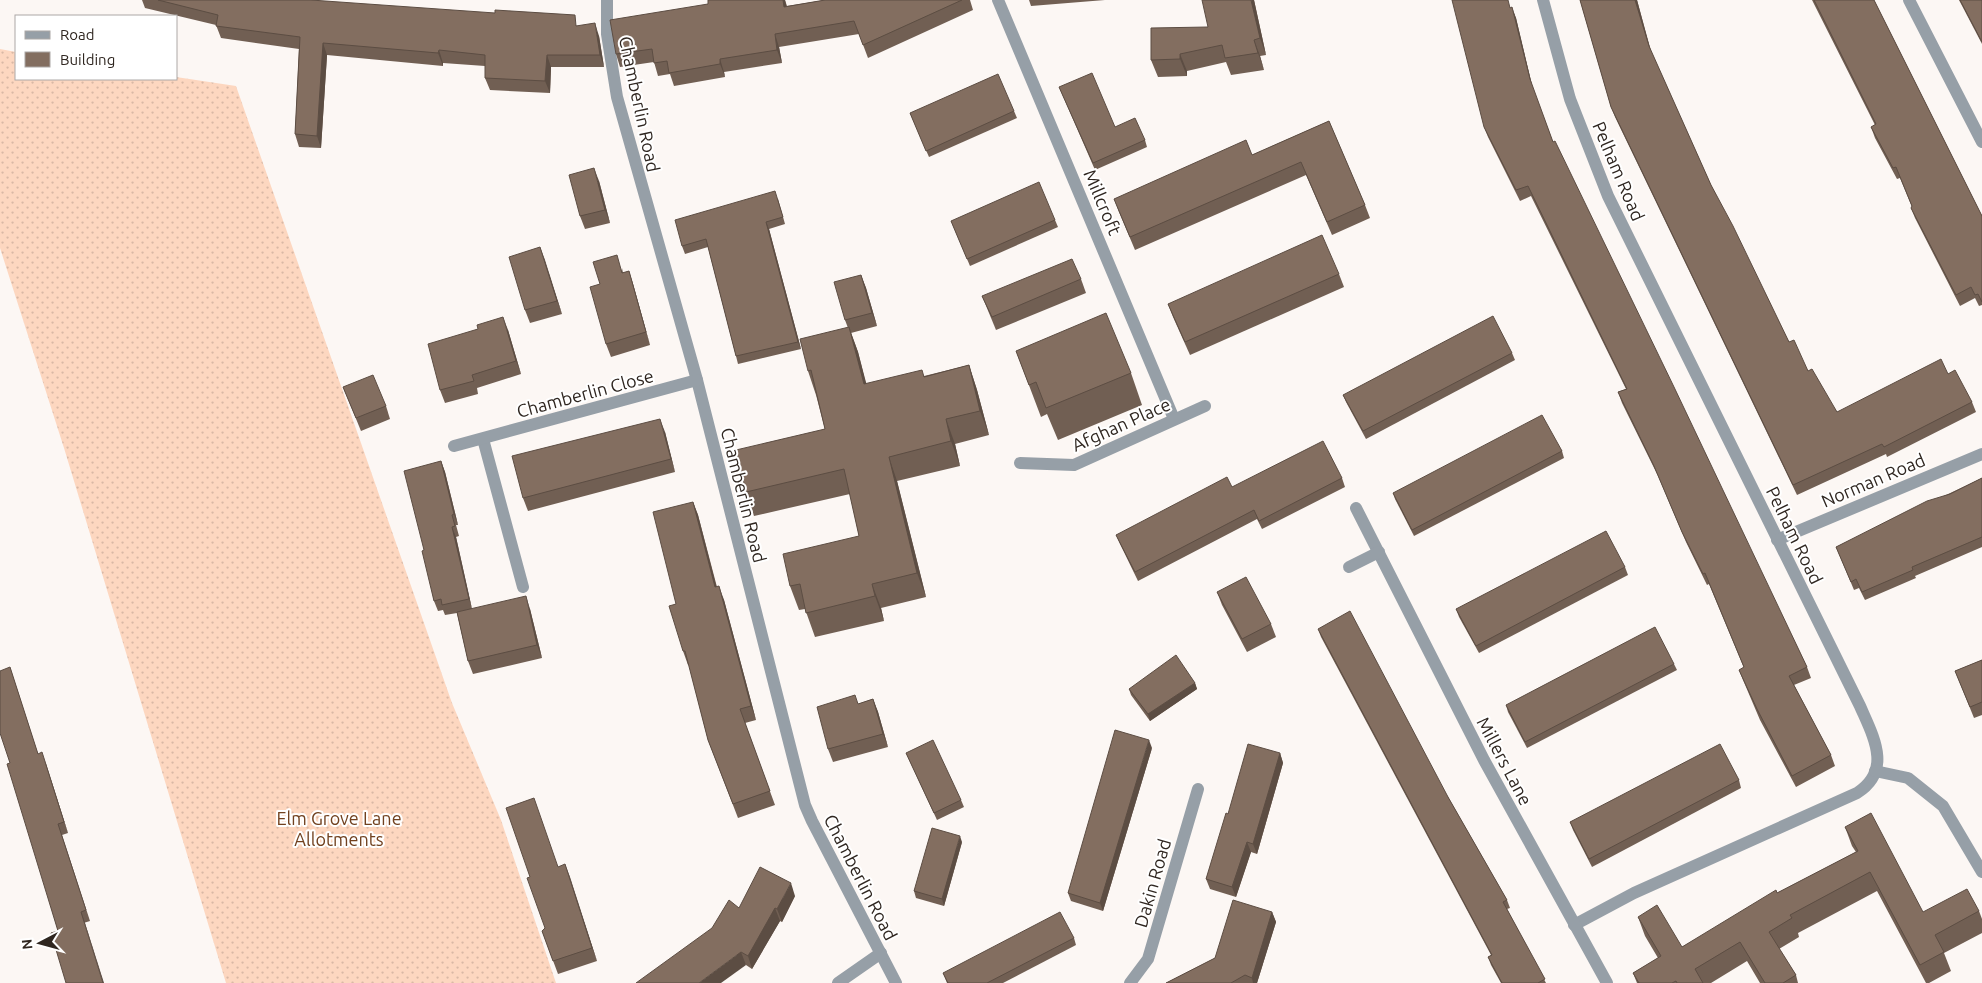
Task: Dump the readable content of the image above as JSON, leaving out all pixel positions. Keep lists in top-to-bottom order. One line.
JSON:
{"streets":{"street":["Chamberlin Road","Pelham Road","Millcroft","Chamberlin Close","Afghan Place","Norman Road","Millers Lane","Dakin Road"]},"crossings":[["Chamberlin Road","Chamberlin Close"],["Pelham Road","Norman Road"],["Millcroft","Afghan Place"]],"parks":["Elm Grove Lane Allotments"],"legend":["Road","Building"],"north":"left"}
